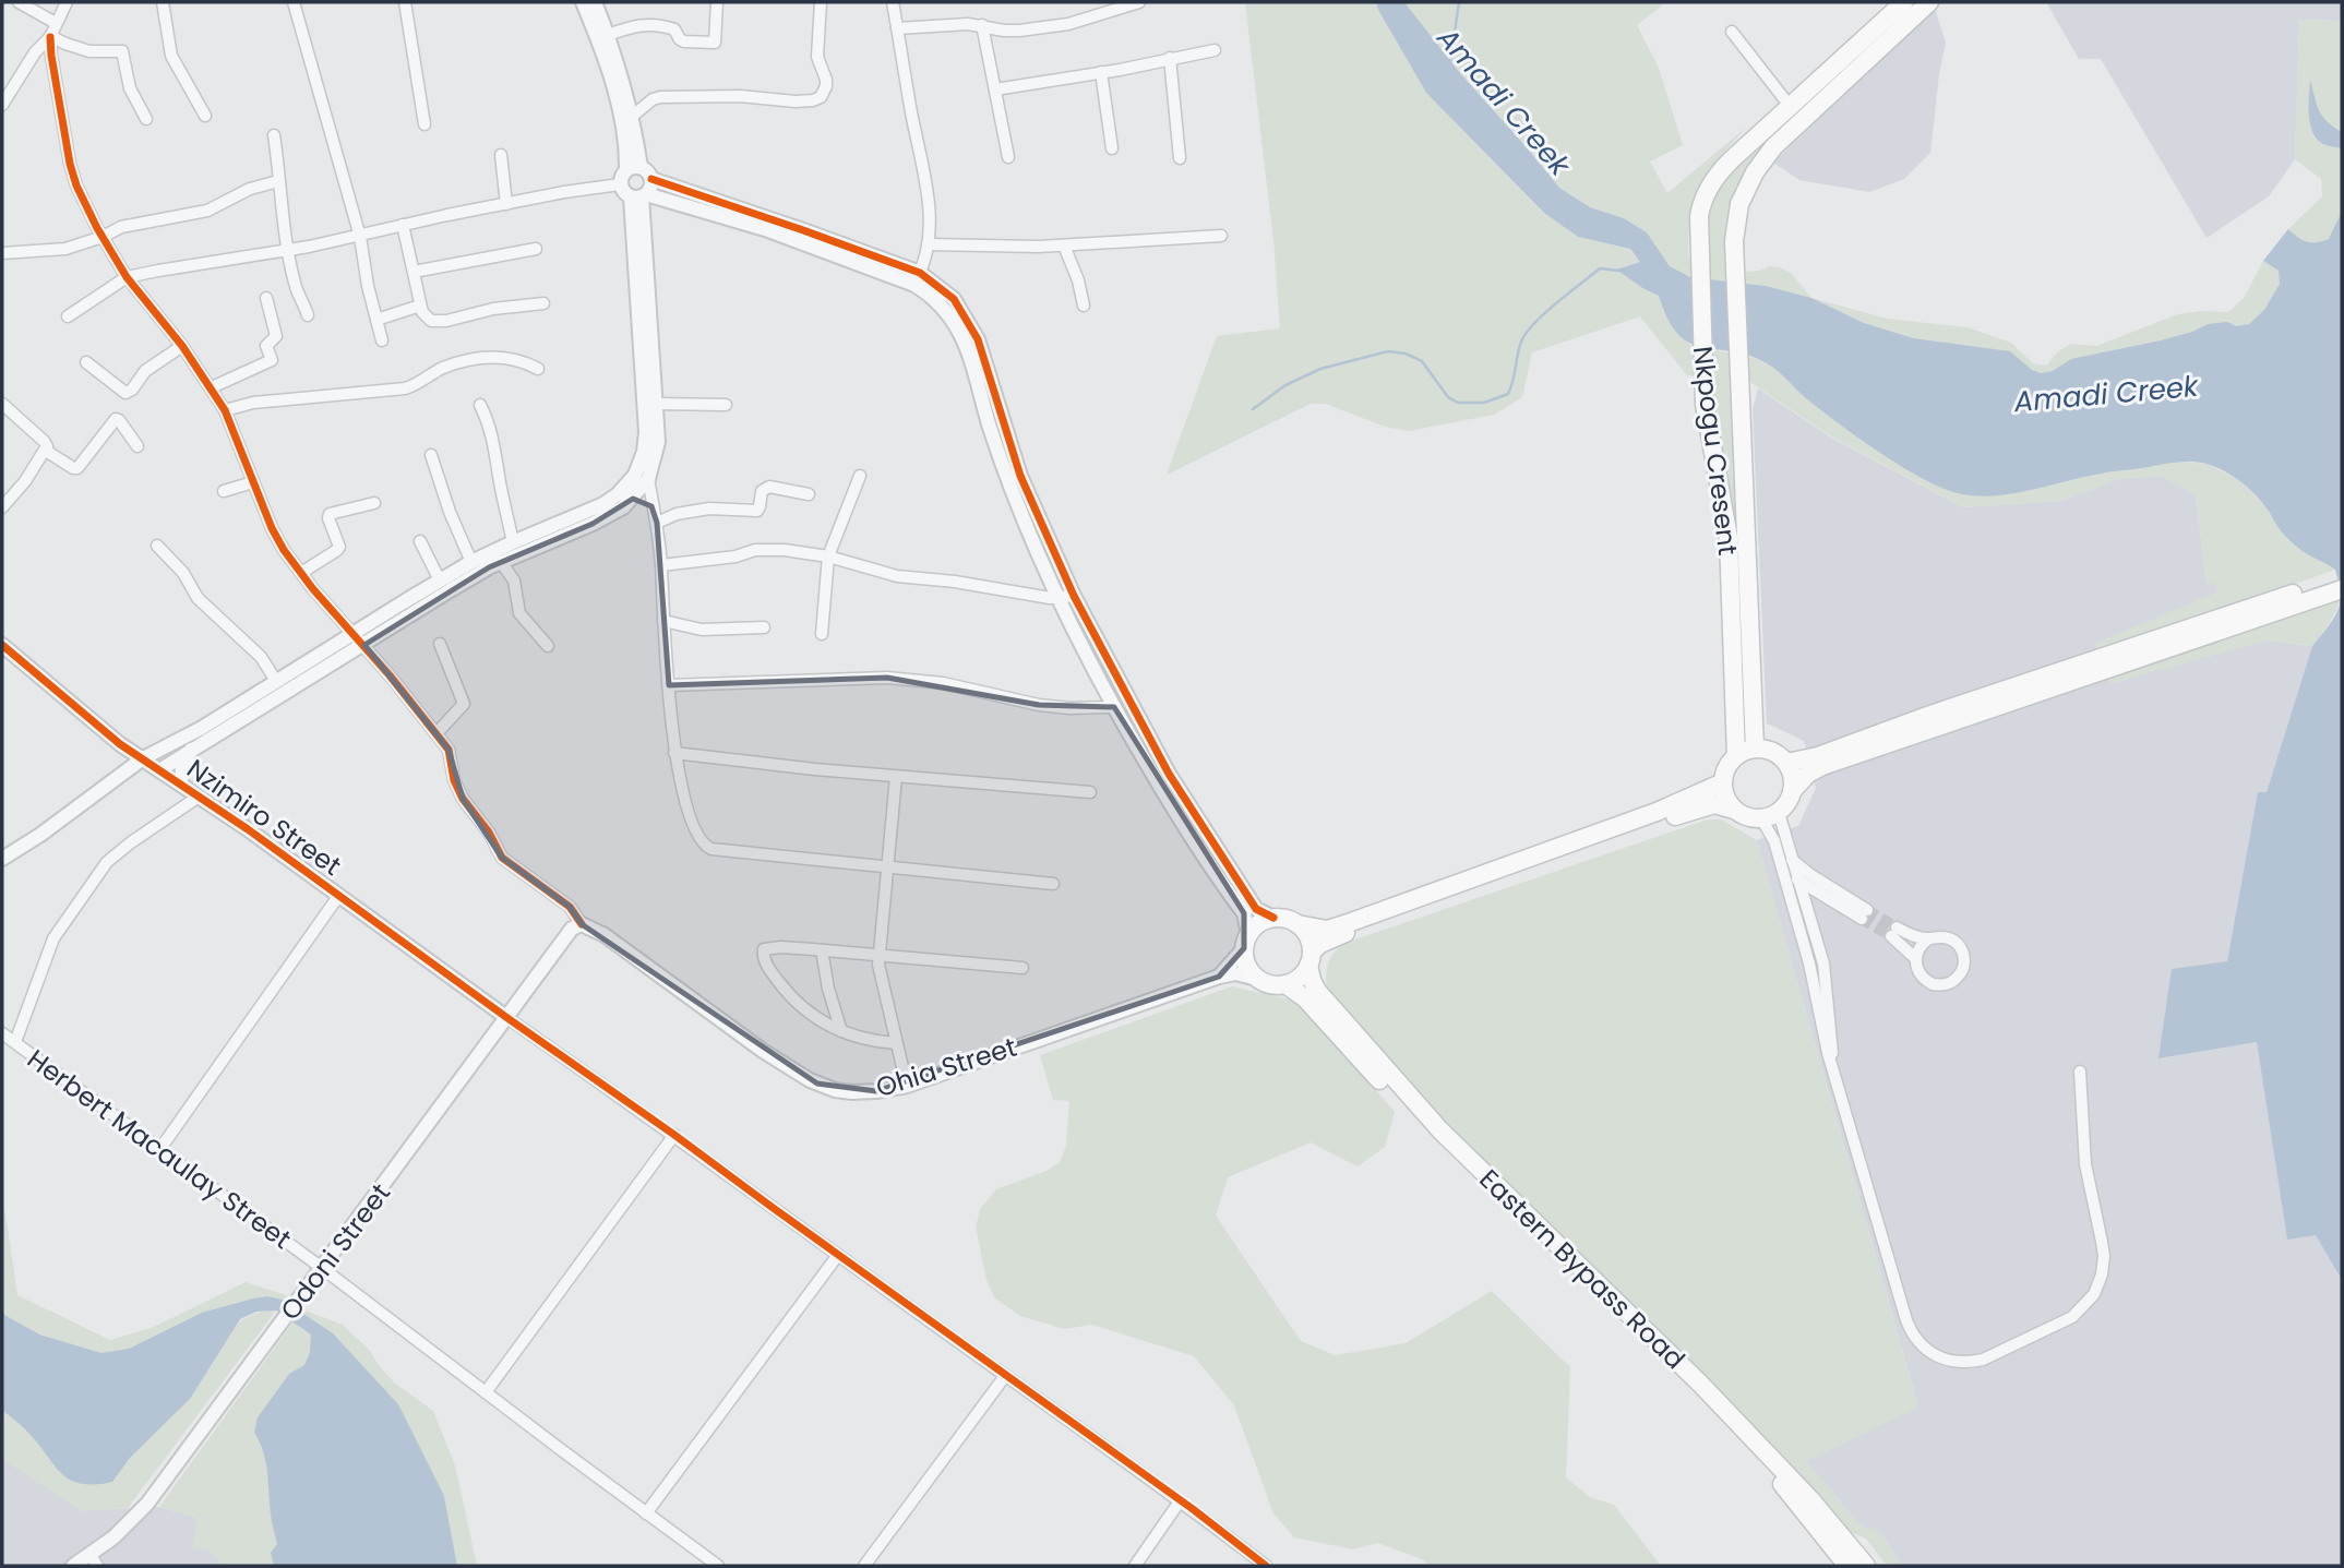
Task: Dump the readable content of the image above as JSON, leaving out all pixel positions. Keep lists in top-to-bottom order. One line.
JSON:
{"streets":{"main road":["Nkpogu Cresent","Eastern Bypass Road"],"street":["Nzimiro Street","Ohia Street","Herbert Macaulay Street","Odoni Street"]},"crossings":[["Nzimiro Street","Odoni Street"],["Ohia Street","Odoni Street"],["Ohia Street","Eastern Bypass Road"],["Herbert Macaulay Street","Odoni Street"]],"water":["Amadi Creek"]}
